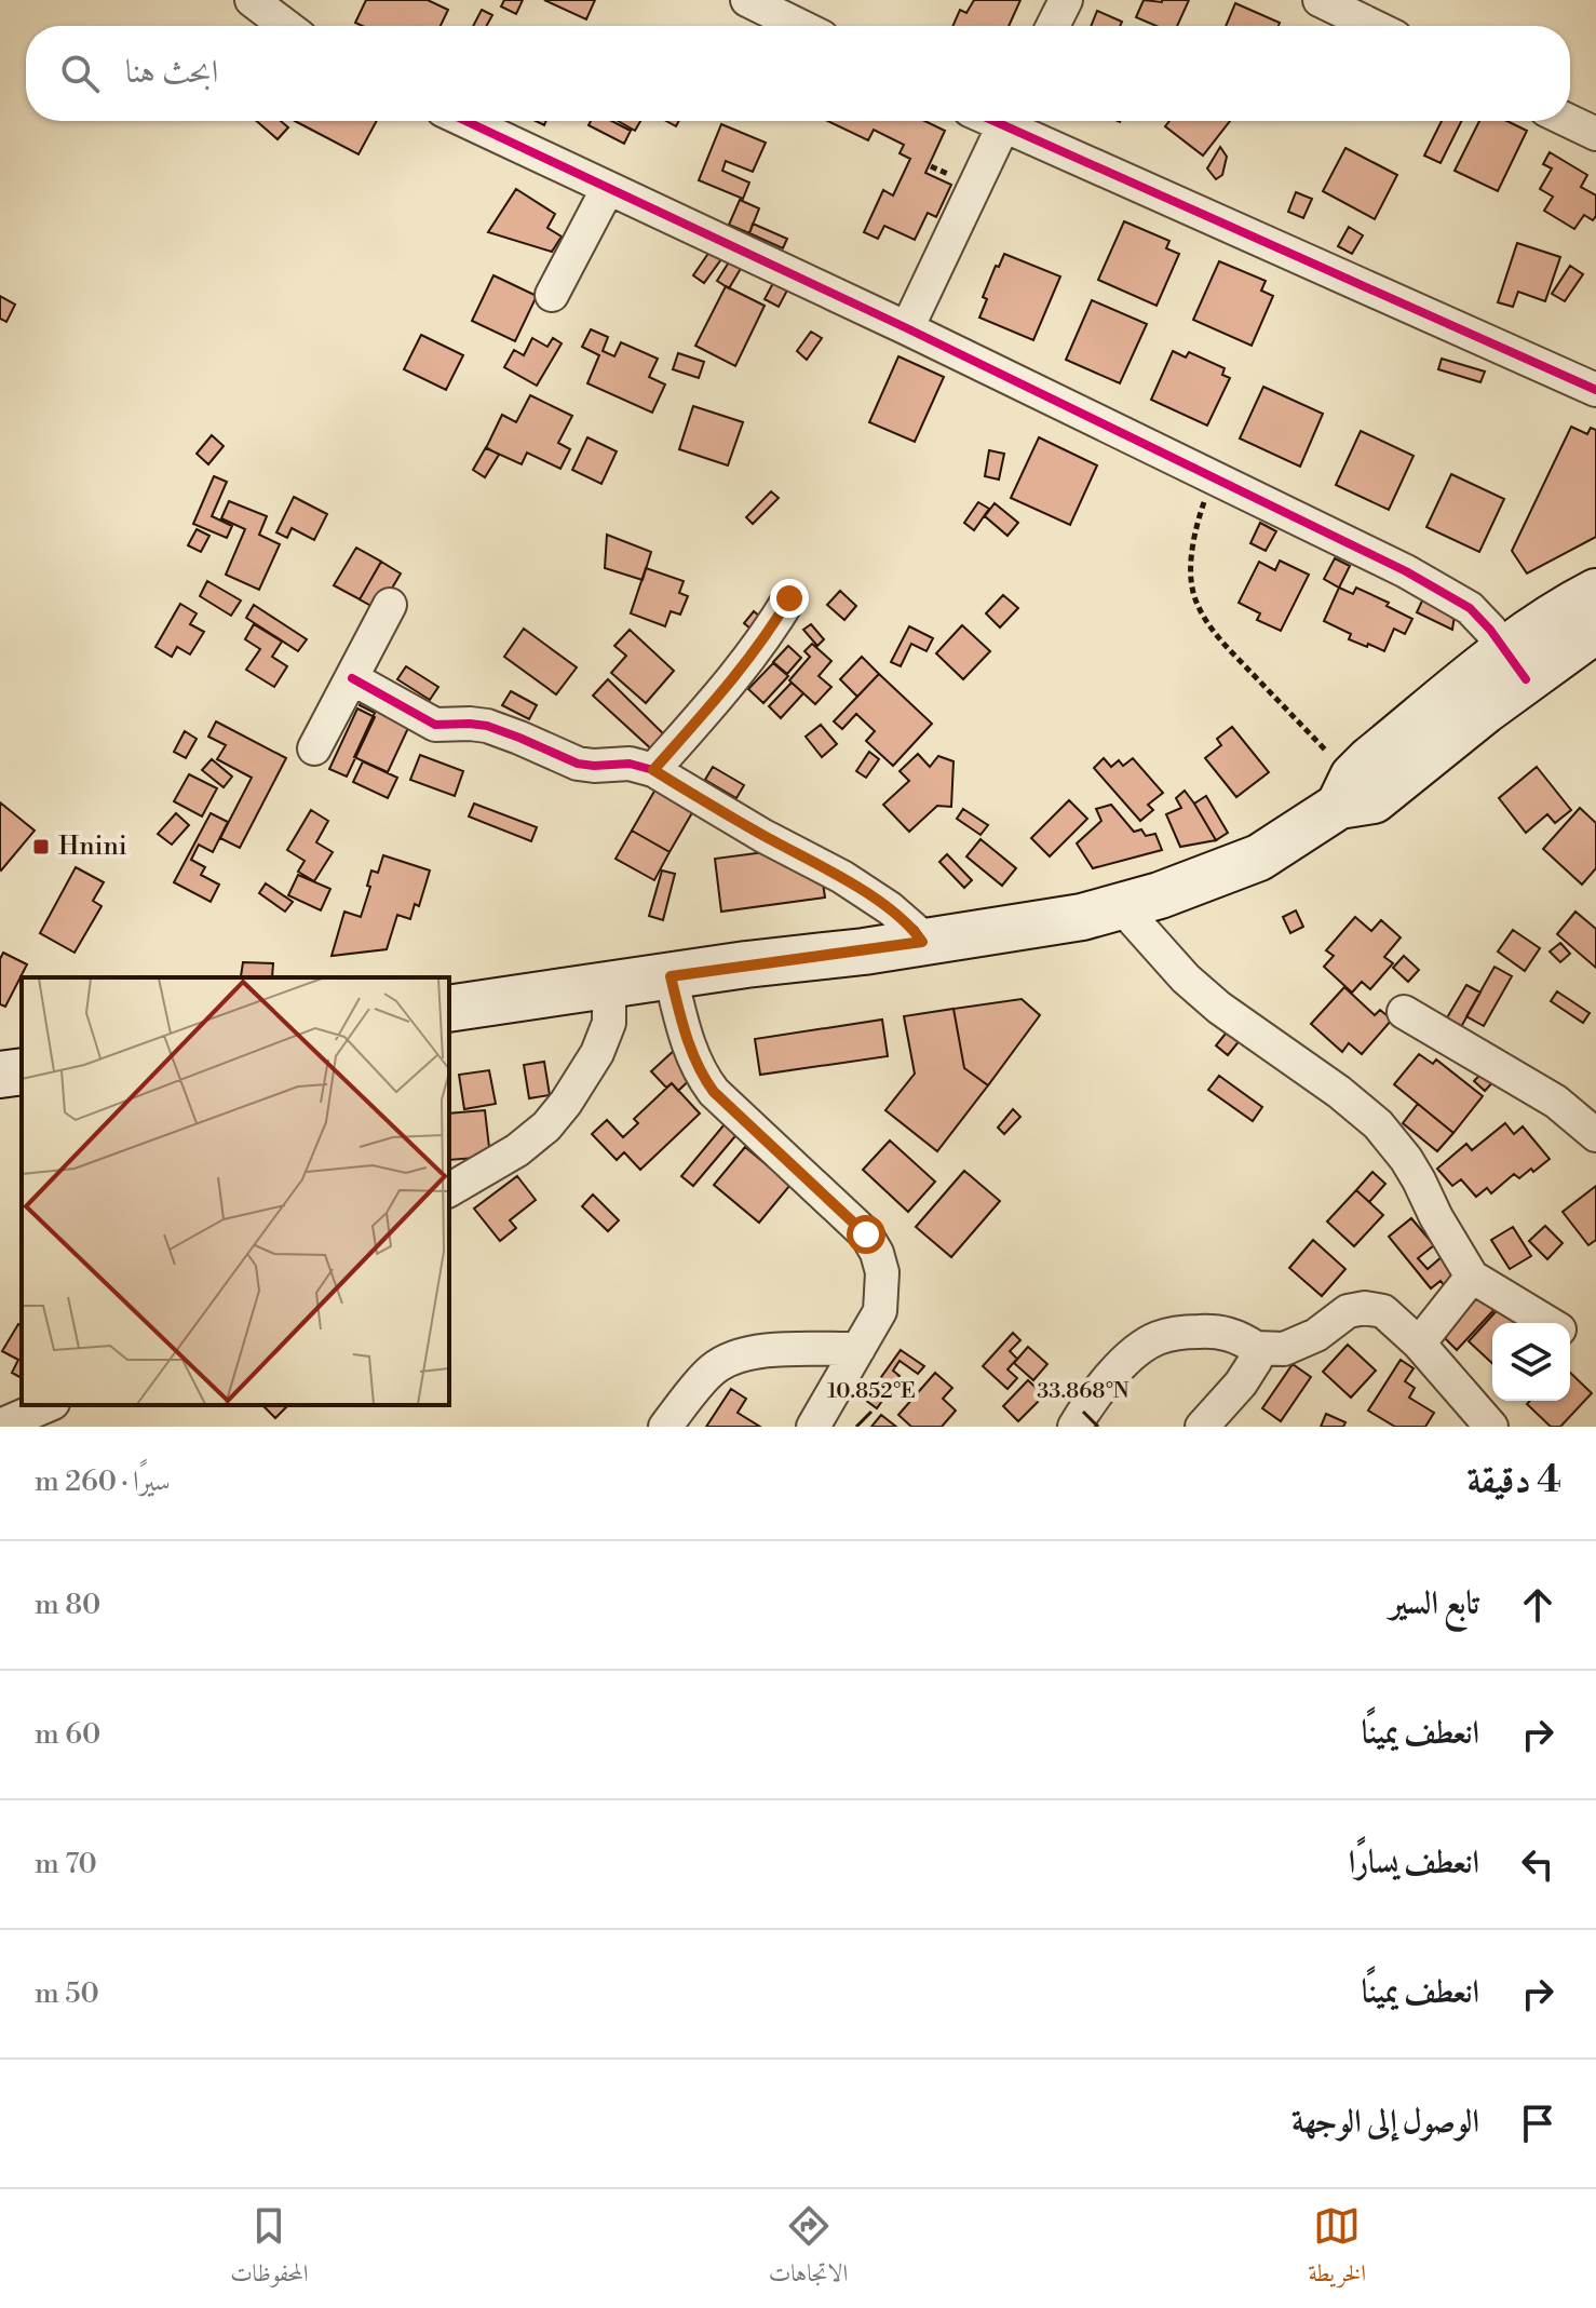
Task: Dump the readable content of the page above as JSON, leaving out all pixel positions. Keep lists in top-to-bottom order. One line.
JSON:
{"places":{"transit":["Hnini"]},"page":{"search":"ابحث هنا","heading":["4 دقيقة","سيرًا · 260 m"],"list":[["تابع السير","80 m"],["انعطف يمينًا","60 m"],["انعطف يسارًا","70 m"],["انعطف يمينًا","50 m"],"الوصول إلى الوجهة"],"nav":["الخريطة","الاتجاهات","المحفوظات"]},"coordinates":["33.868°N","10.852°E"]}
